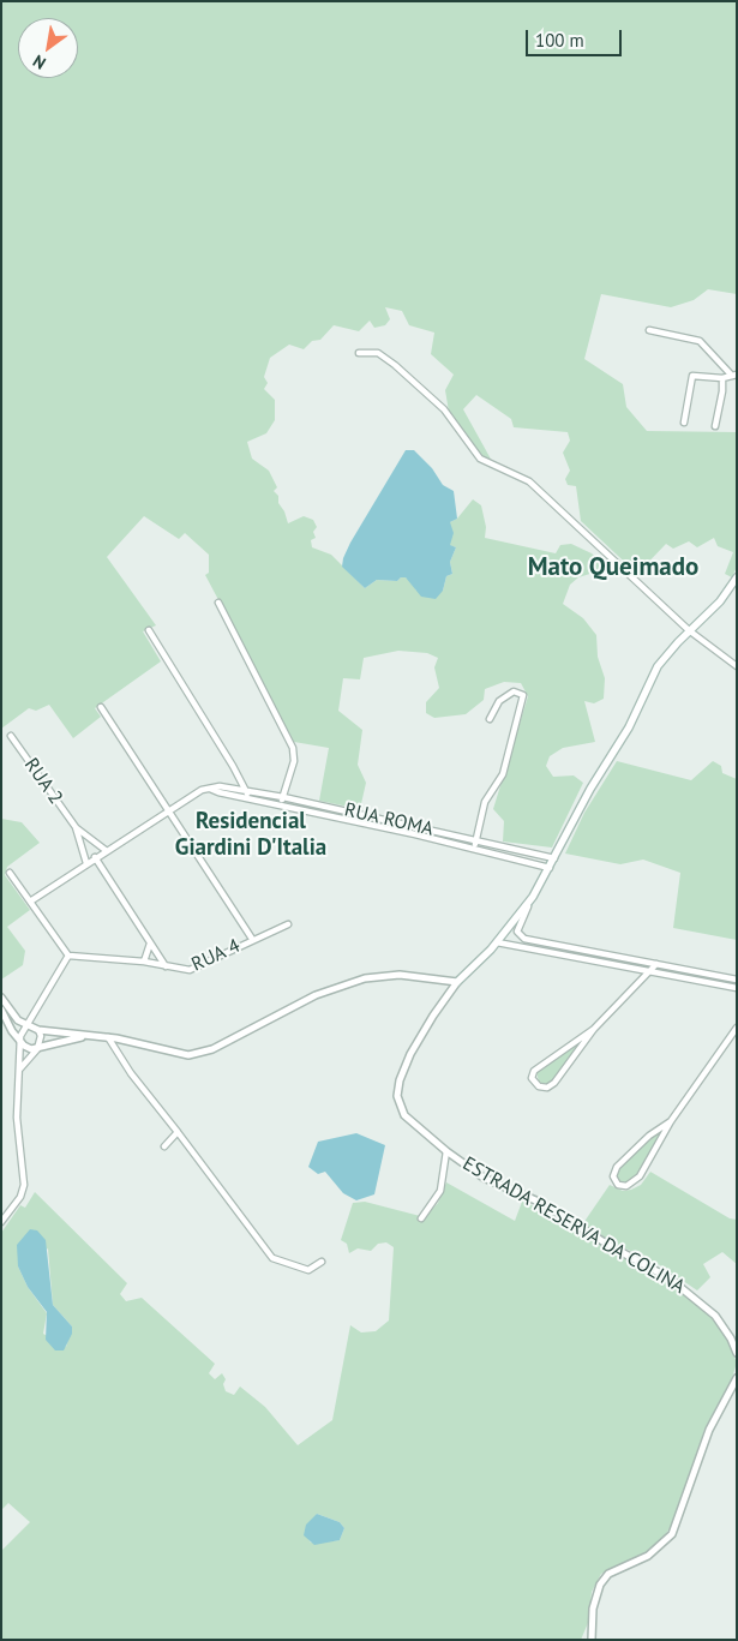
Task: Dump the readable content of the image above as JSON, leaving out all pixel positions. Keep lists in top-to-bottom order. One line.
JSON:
{"streets":{"street":["RUA 2","RUA ROMA","RUA 4","ESTRADA RESERVA DA COLINA"]},"districts":["Mato Queimado","Residencial Giardini D'Italia"],"scale_bar":"100 m","north":"bottom left"}
